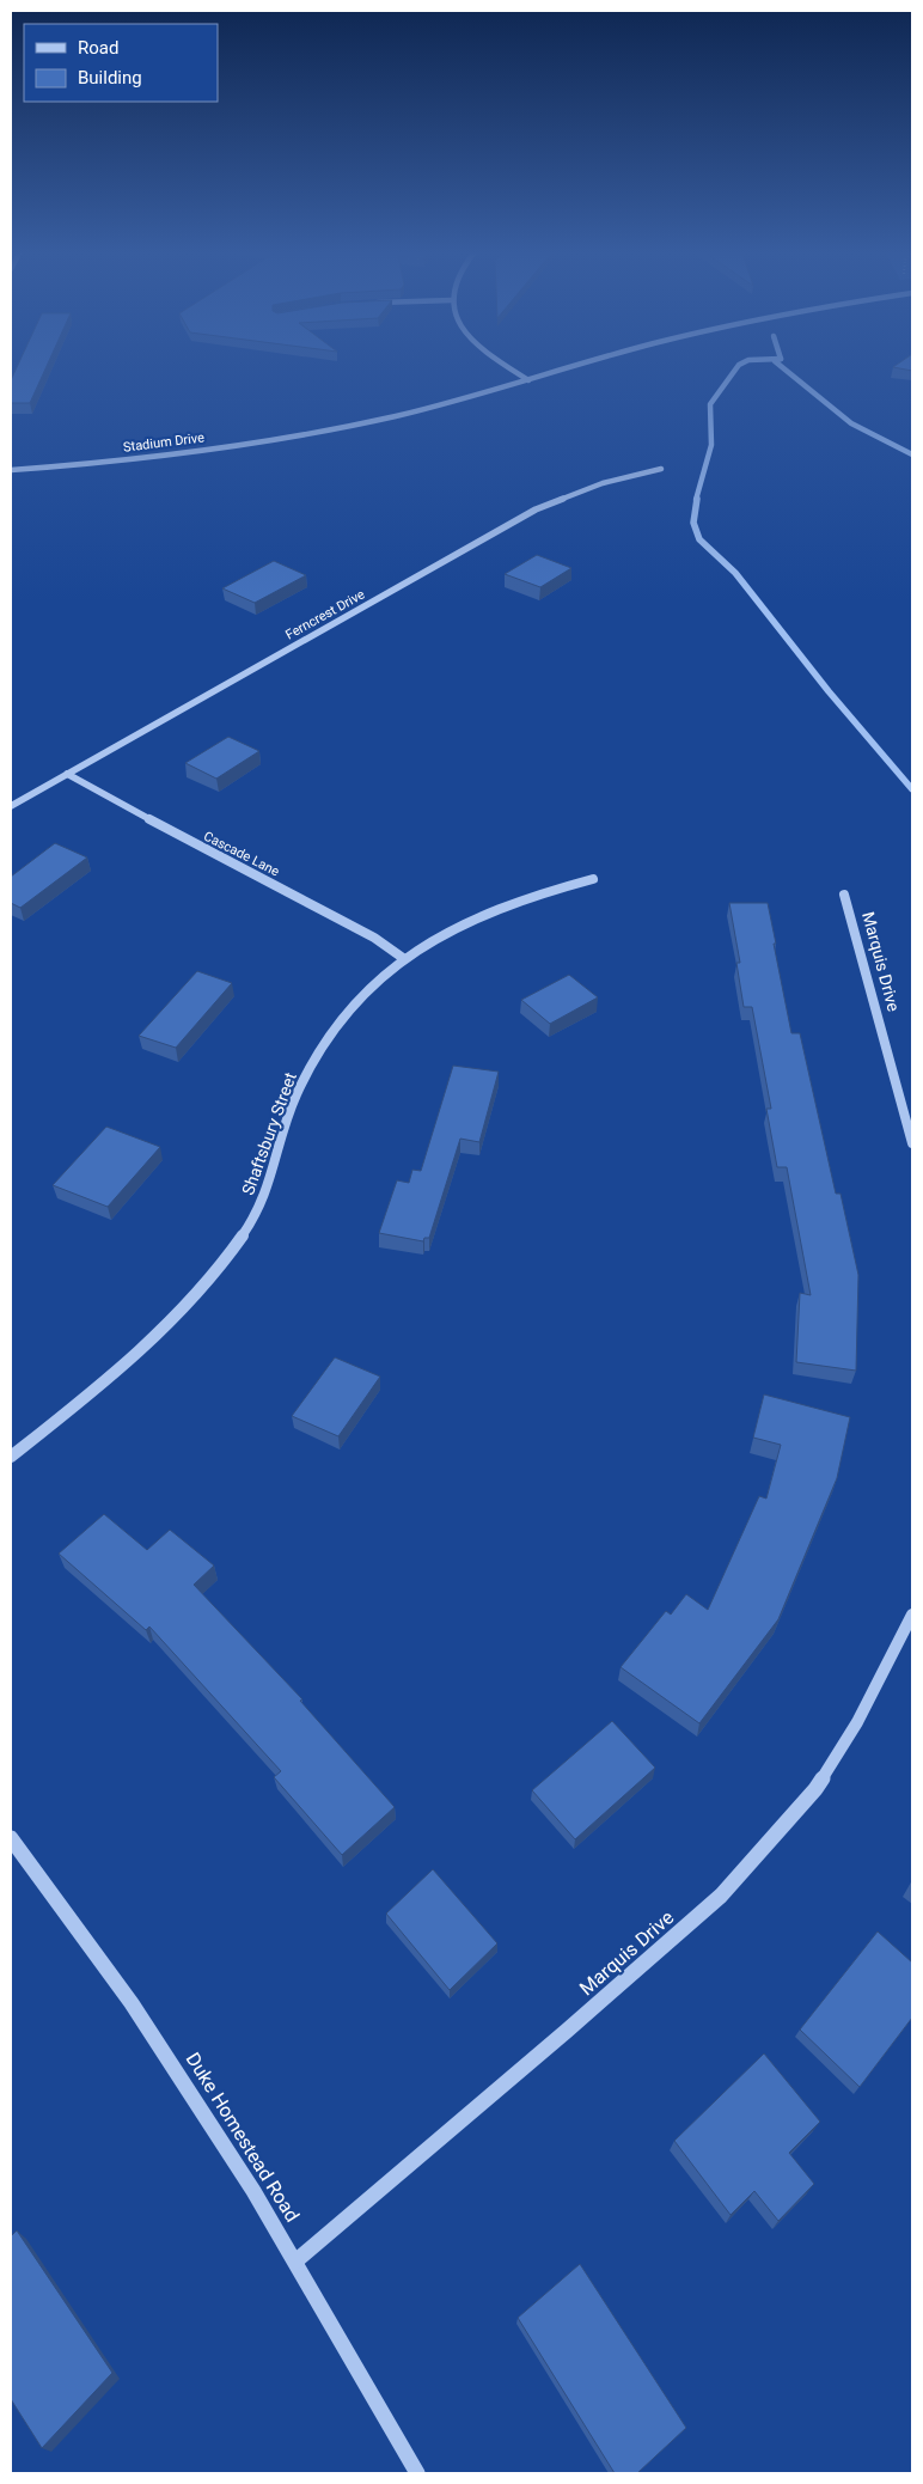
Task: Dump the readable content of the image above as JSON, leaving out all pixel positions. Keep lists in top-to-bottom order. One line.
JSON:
{"streets":{"street":["Stadium Drive","Ferncrest Drive","Cascade Lane","Marquis Drive","Shaftsbury Street","Duke Homestead Road"]},"crossings":[["Ferncrest Drive","Cascade Lane"],["Cascade Lane","Shaftsbury Street"],["Marquis Drive","Duke Homestead Road"]],"legend":["Road","Building"]}
